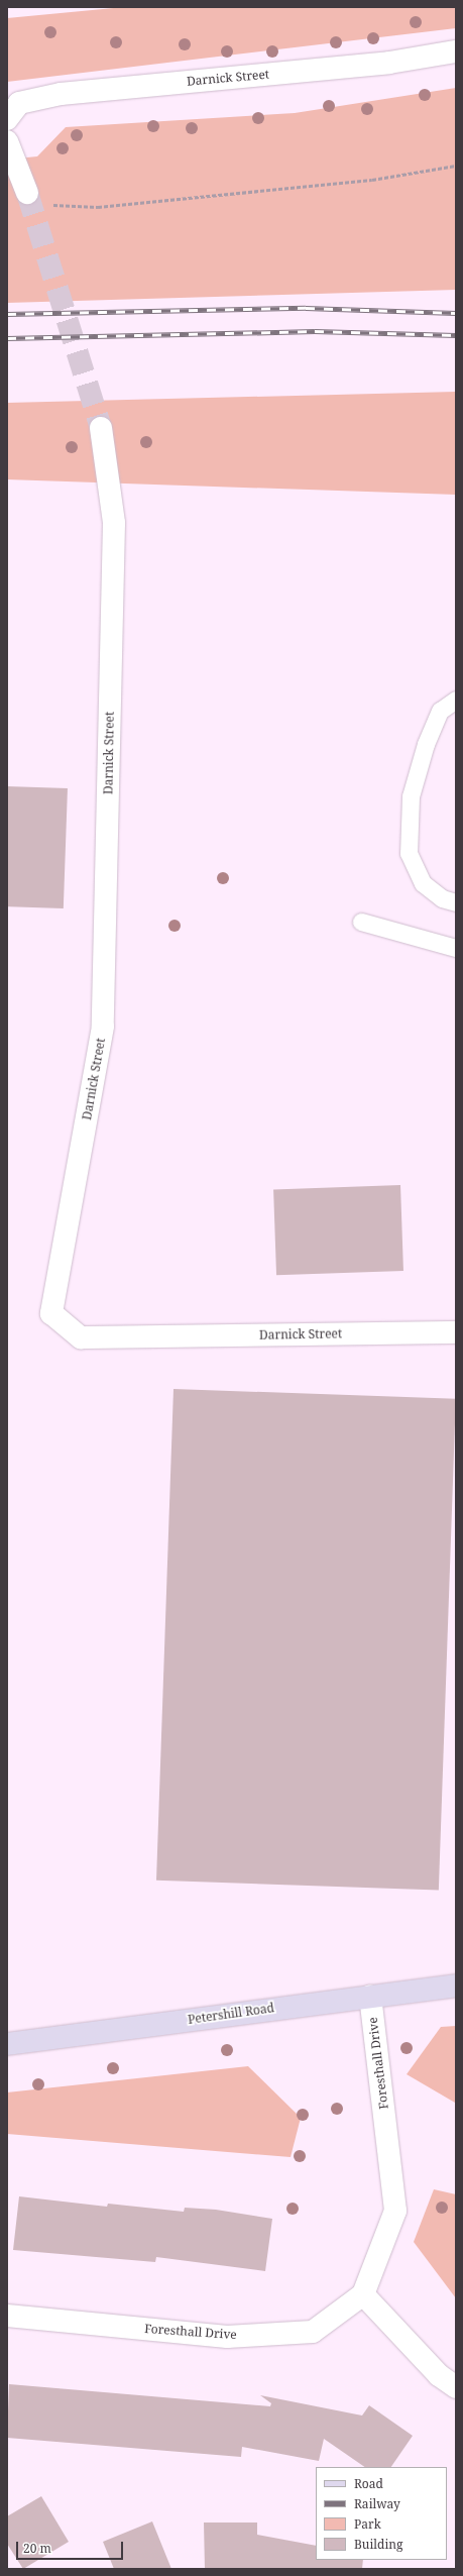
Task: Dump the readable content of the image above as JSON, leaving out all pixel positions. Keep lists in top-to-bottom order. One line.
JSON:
{"streets":{"street":["Darnick Street","Petershill Road","Foresthall Drive"]},"crossings":[["Petershill Road","Foresthall Drive"]],"legend":["Road","Railway","Park","Building"],"scale_bar":"20 m"}
